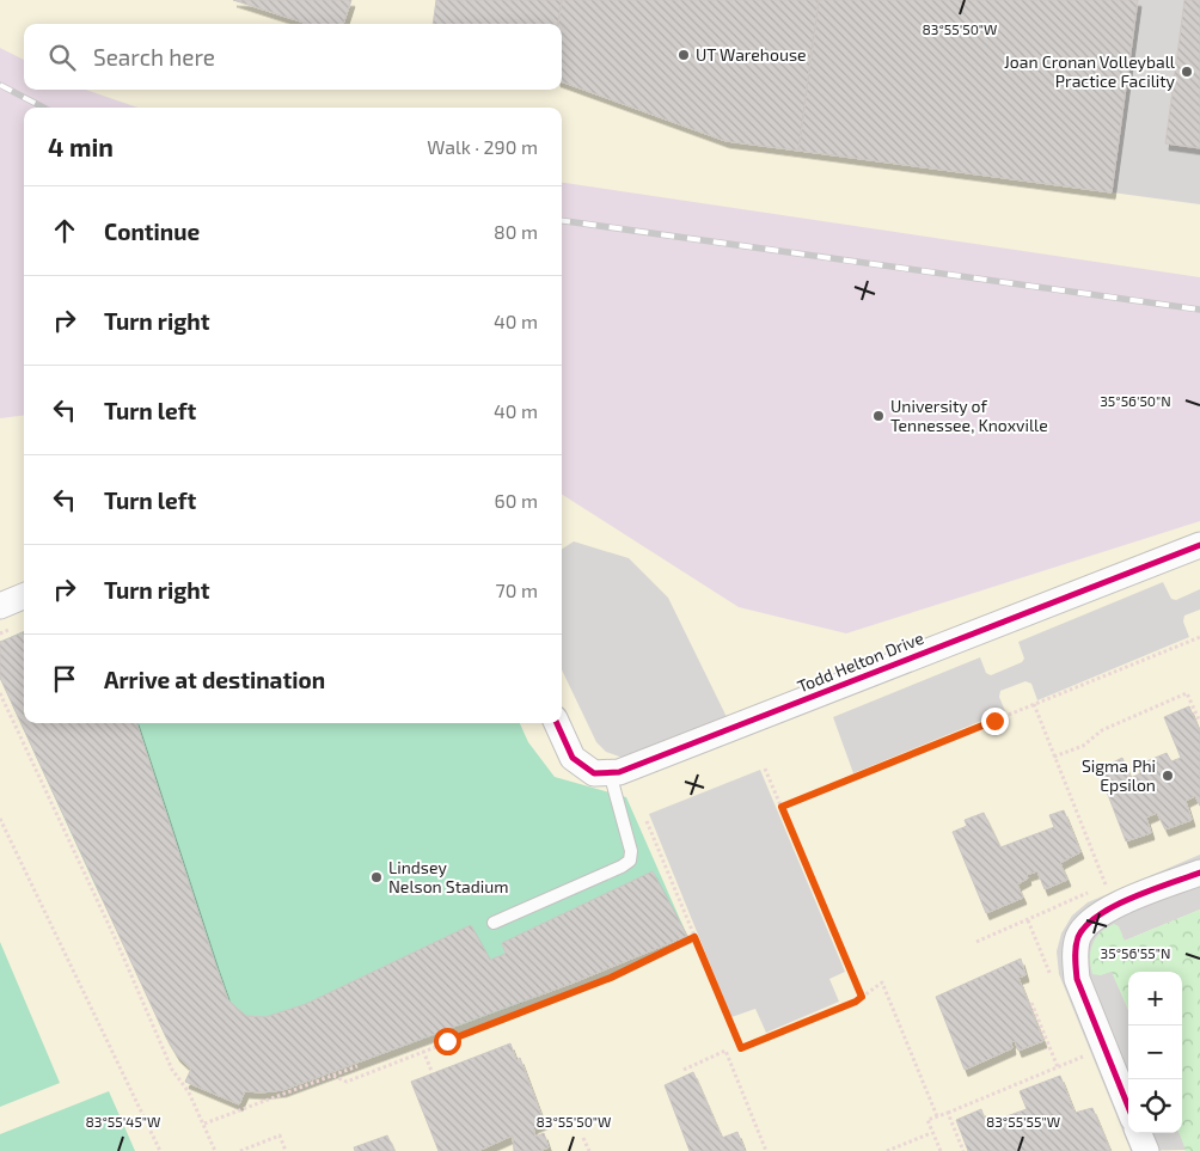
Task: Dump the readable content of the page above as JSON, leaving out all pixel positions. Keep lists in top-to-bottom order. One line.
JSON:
{"streets":{"street":["Todd Helton Drive"]},"places":["UT Warehouse","Joan Cronan Volleyball Practice Facility","University of Tennessee, Knoxville","Sigma Phi Epsilon","Lindsey Nelson Stadium"],"page":{"search":"Search here","heading":["4 min","Walk · 290 m"],"list":[["Continue","80 m"],["Turn right","40 m"],["Turn left","40 m"],["Turn left","60 m"],["Turn right","70 m"],"Arrive at destination"],"map_buttons":["+","−"]},"coordinates":["83°55'50\"W","35°56'50\"N","35°56'55\"N","83°55'45\"W","83°55'55\"W"]}
